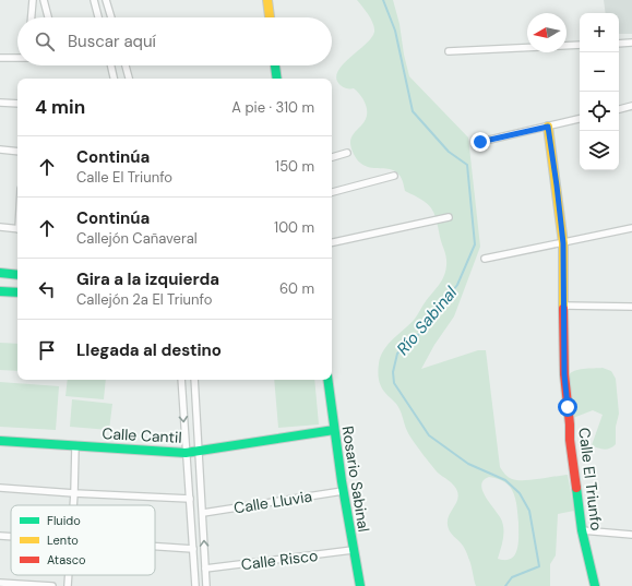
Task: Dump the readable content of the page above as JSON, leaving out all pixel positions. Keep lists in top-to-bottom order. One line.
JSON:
{"streets":{"street":["Calle Cantil","Rosario Sabinal","Calle El Triunfo","Calle Lluvia","Calle Risco"]},"crossings":[["Calle Cantil","Rosario Sabinal"],["Rosario Sabinal","Calle Lluvia"],["Rosario Sabinal","Calle Risco"]],"water":["Río Sabinal"],"legend":["Fluido","Lento","Atasco"],"north":"left","page":{"map_buttons":["+","−"],"search":"Buscar aquí","heading":["4 min","A pie · 310 m"],"list":[["Continúa","Calle El Triunfo","150 m"],["Continúa","Callejón Cañaveral","100 m"],["Gira a la izquierda","Callejón 2a El Triunfo","60 m"],"Llegada al destino"]}}
